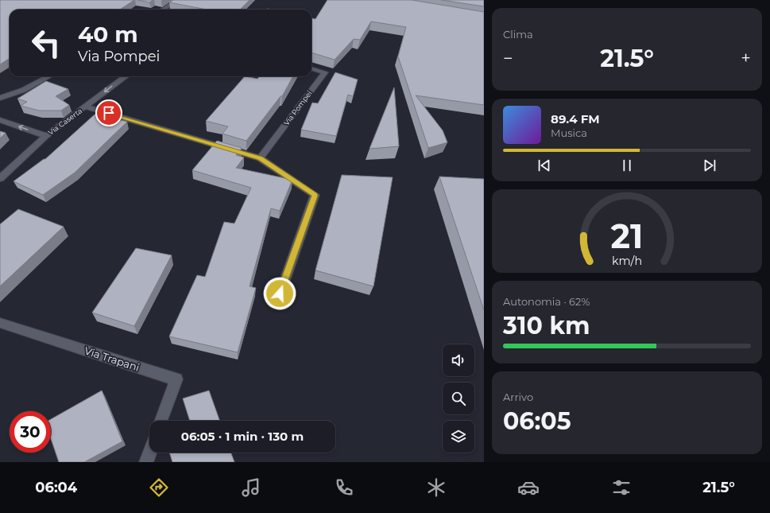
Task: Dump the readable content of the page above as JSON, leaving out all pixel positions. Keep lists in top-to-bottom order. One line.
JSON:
{"streets":{"street":["Via Pompei","Via Caserta","Via Trapani"]},"page":{"tile":["Clima",["Autonomia · 62%","310 km"],["Arrivo","06:05"]],"turn":["40 m","Via Pompei"],"heat":["−","21.5°","+"],"song":["89.4 FM","Musica"],"limit":"30","trip":"06:05 · 1 min · 130 m","tabs":["06:04","21.5°"],"gauge":["21","km/h"]}}
